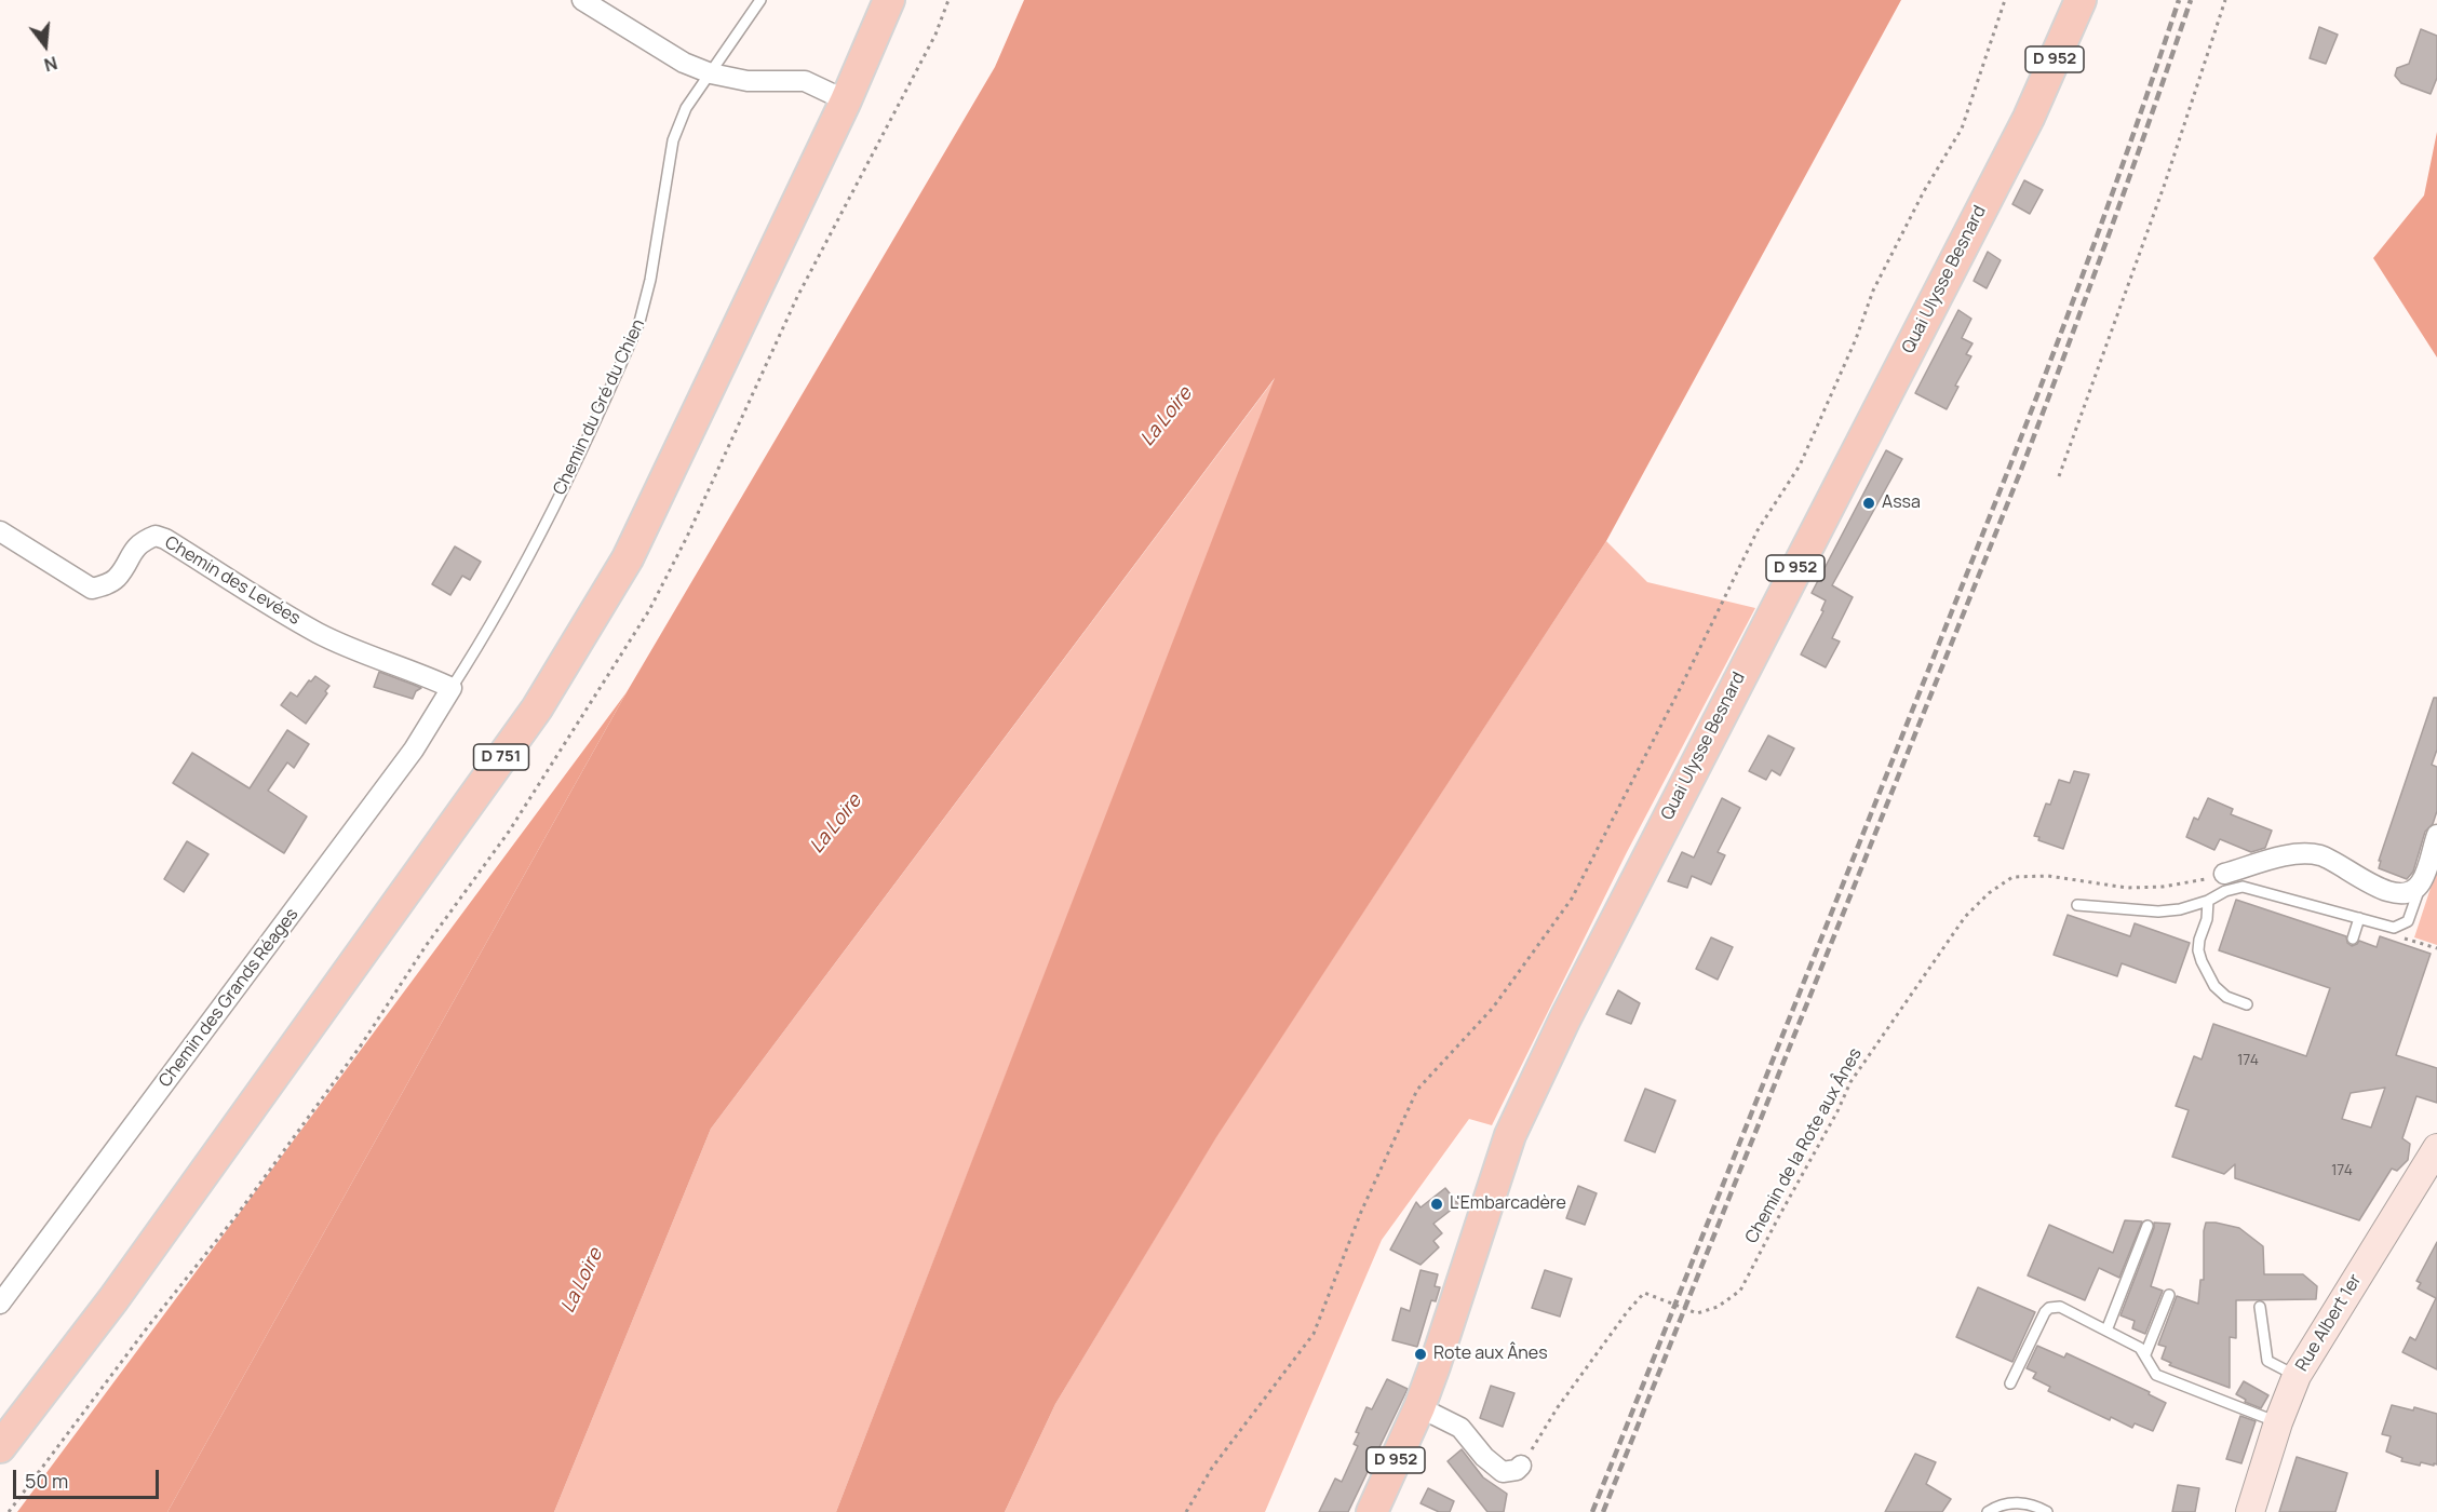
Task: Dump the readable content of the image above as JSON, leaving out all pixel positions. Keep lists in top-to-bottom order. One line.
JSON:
{"streets":{"main road":["D 952","Quai Ulysse Besnard","D 751"],"street":["Chemin des Levées","Chemin des Grands Réages","Rue Albert 1er"],"lane":["Chemin du Gré du Chien"],"path":["Chemin de la Rote aux Ânes"]},"crossings":[["Chemin du Gré du Chien","Chemin des Levées"],["Chemin du Gré du Chien","Chemin des Grands Réages"],["Chemin des Levées","Chemin des Grands Réages"]],"water":["La Loire"],"places":["Assa","L'Embarcadère","Rote aux Ânes"],"house_numbers":["174","174"],"scale_bar":"50 m","north":"bottom"}
